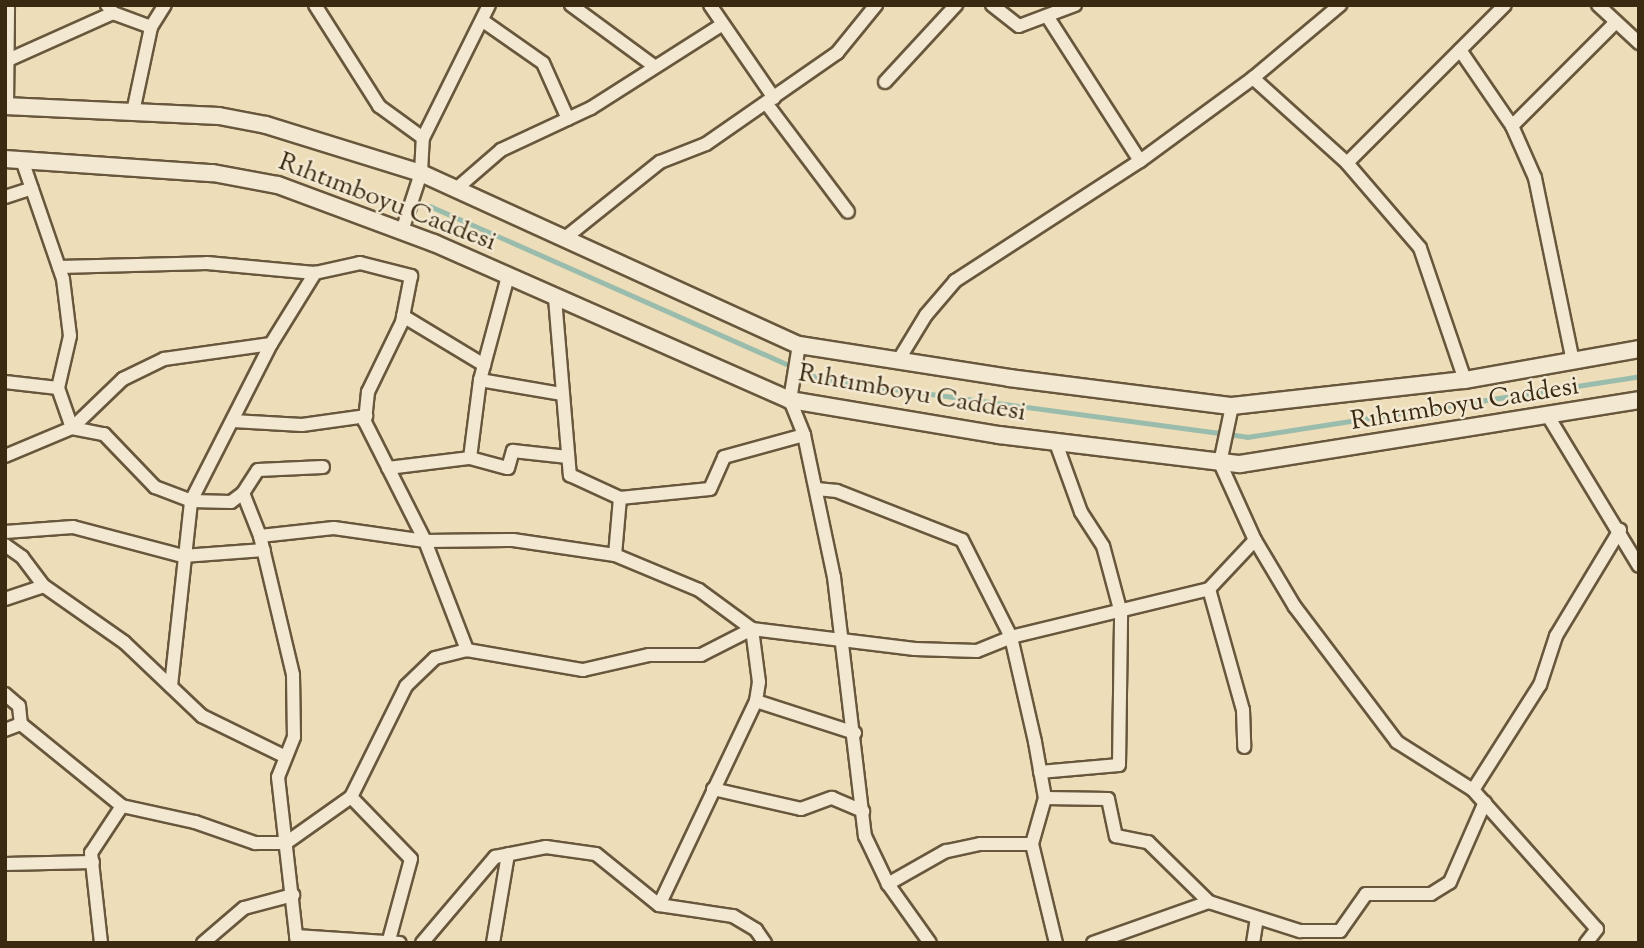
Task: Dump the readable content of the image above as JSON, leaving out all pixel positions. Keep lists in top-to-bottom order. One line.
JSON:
{"streets":{"street":["Rıhtımboyu Caddesi"]}}
